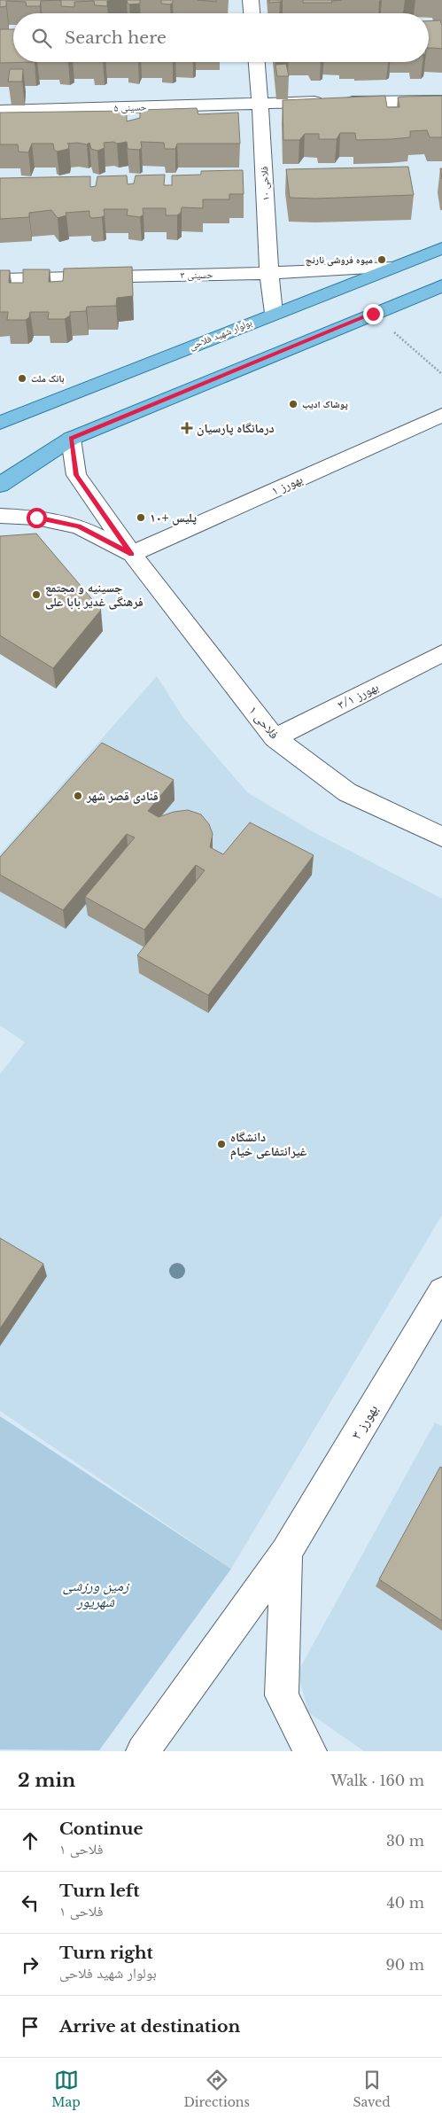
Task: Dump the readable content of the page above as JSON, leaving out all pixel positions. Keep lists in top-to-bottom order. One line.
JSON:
{"streets":{"main road":["بولوار شهید فلاحی"],"street":["حسینی ۵","فلاحی ۱۰","حسینی ۳","بهورز ۱","بهورز ۳/۱","فلاحی ۱","بهورز ۳"]},"crossings":[["حسینی ۵","فلاحی ۱۰"],["فلاحی ۱۰","حسینی ۳"],["فلاحی ۱۰","بولوار شهید فلاحی"],["حسینی ۳","بولوار شهید فلاحی"],["بهورز ۱","فلاحی ۱"],["بهورز ۳/۱","فلاحی ۱"]],"parks":["زمین ورزشی شهریور"],"places":{"other":["میوه فروشی نارنج","بانک ملت","پوشاک ادیب","پلیس +۱۰","جسینیه و مجتمع فرهنگی غدیر بابا علی","قنادی قصر شهر","دانشگاه غیرانتفاعی خیام"],"health":["درمانگاه پارسیان"]},"page":{"search":"Search here","heading":["2 min","Walk · 160 m"],"list":[["Continue","فلاحی ۱","30 m"],["Turn left","فلاحی ۱","40 m"],["Turn right","بولوار شهید فلاحی","90 m"],"Arrive at destination"],"nav":["Map","Directions","Saved"]}}
